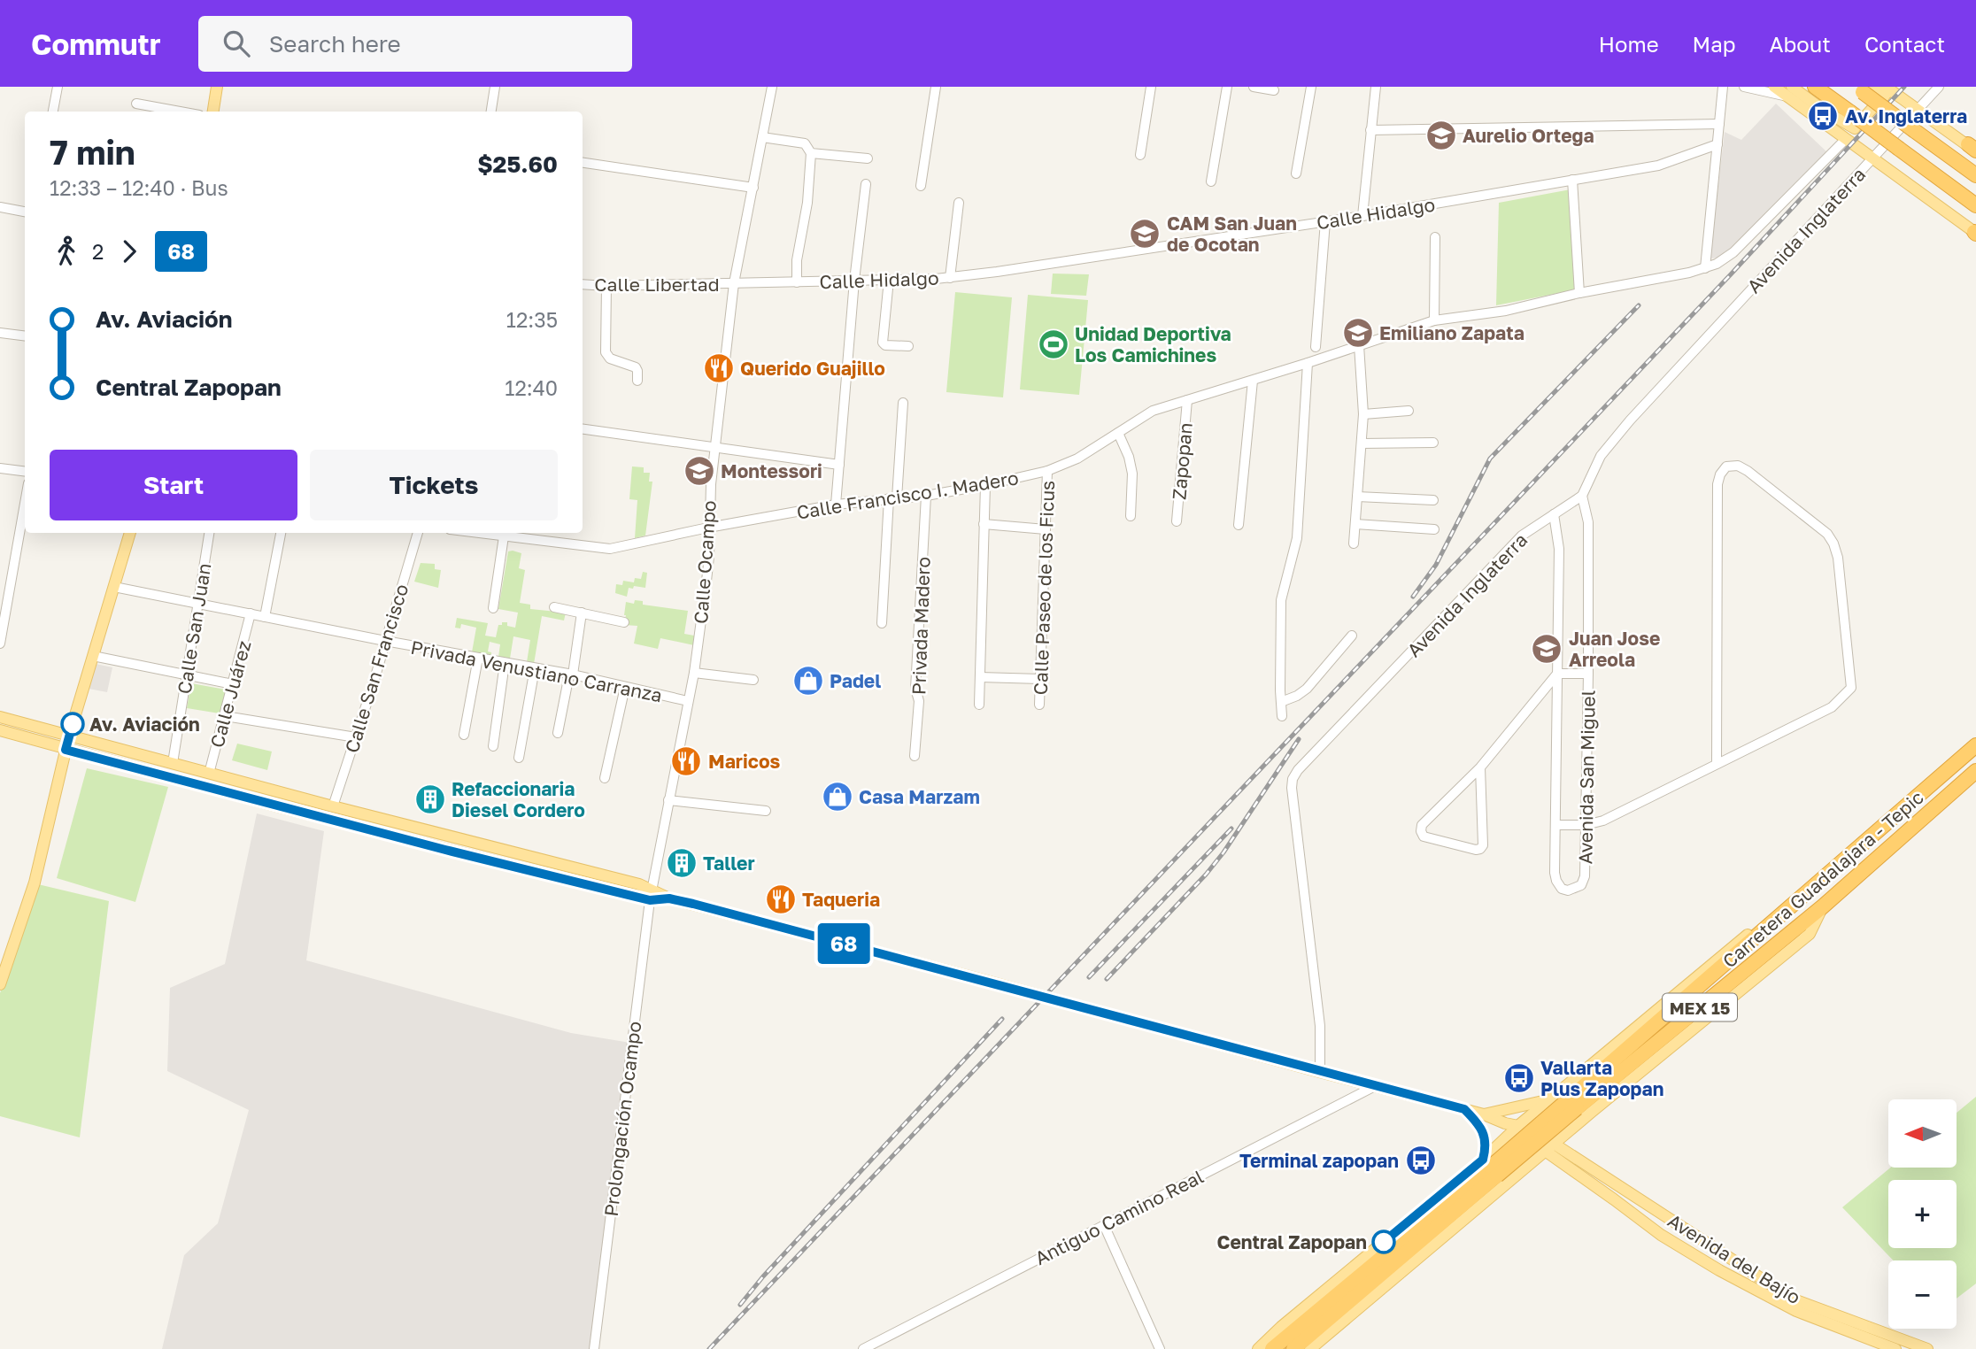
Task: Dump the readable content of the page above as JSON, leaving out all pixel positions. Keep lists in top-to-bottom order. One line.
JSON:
{"streets":{"highway":["Carretera Guadalajara - Tepic","MEX 15"],"main road":["Calle Francisco I. Madero","Avenida del Bajío"],"street":["Calle Hidalgo","Avenida Inglaterra","Calle Libertad","Zapopan","Calle Ocampo","Calle Paseo de los Ficus","Privada Madero","Calle San Juan","Calle San Francisco","Privada Venustiano Carranza","Calle Juárez","Avenida San Miguel","Prolongación Ocampo","Antiguo Camino Real"]},"crossings":[["Calle Hidalgo","Calle Libertad"],["Calle Hidalgo","Calle Ocampo"],["Avenida Inglaterra","Avenida San Miguel"],["Calle Libertad","Calle Ocampo"],["Zapopan","Calle Francisco I. Madero"],["Calle Francisco I. Madero","Calle Ocampo"],["Calle Francisco I. Madero","Calle Paseo de los Ficus"],["Calle Francisco I. Madero","Privada Madero"],["Calle Ocampo","Privada Venustiano Carranza"],["Calle Ocampo","Prolongación Ocampo"],["Calle San Juan","Privada Venustiano Carranza"],["Calle San Francisco","Privada Venustiano Carranza"],["Privada Venustiano Carranza","Calle Juárez"]],"places":{"bus stop":["Av. Inglaterra","Vallarta Plus Zapopan","Terminal zapopan"],"school or university":["Aurelio Ortega","CAM San Juan de Ocotan","Emiliano Zapata","Montessori","Juan Jose Arreola"],"sports":["Unidad Deportiva Los Camichines"],"restaurant":["Querido Guajillo","Maricos","Taqueria"],"shop":["Padel","Casa Marzam"],"other":["Av. Aviación","Central Zapopan"],"building":["Refaccionaria Diesel Cordero","Taller"]},"lines":["bus line 68"],"north":"left","page":{"header":"Commutr","search":"Search here","nav":["Home","Map","About","Contact"],"on_map":"68","heading":["7 min","12:33 – 12:40 · Bus","$25.60"],"legs":["2","68"],"list":[{"name":"Av. Aviación","value":"12:35"},{"name":"Central Zapopan","value":"12:40"}],"buttons":["Start","Tickets"],"map_buttons":["+","−"]}}
